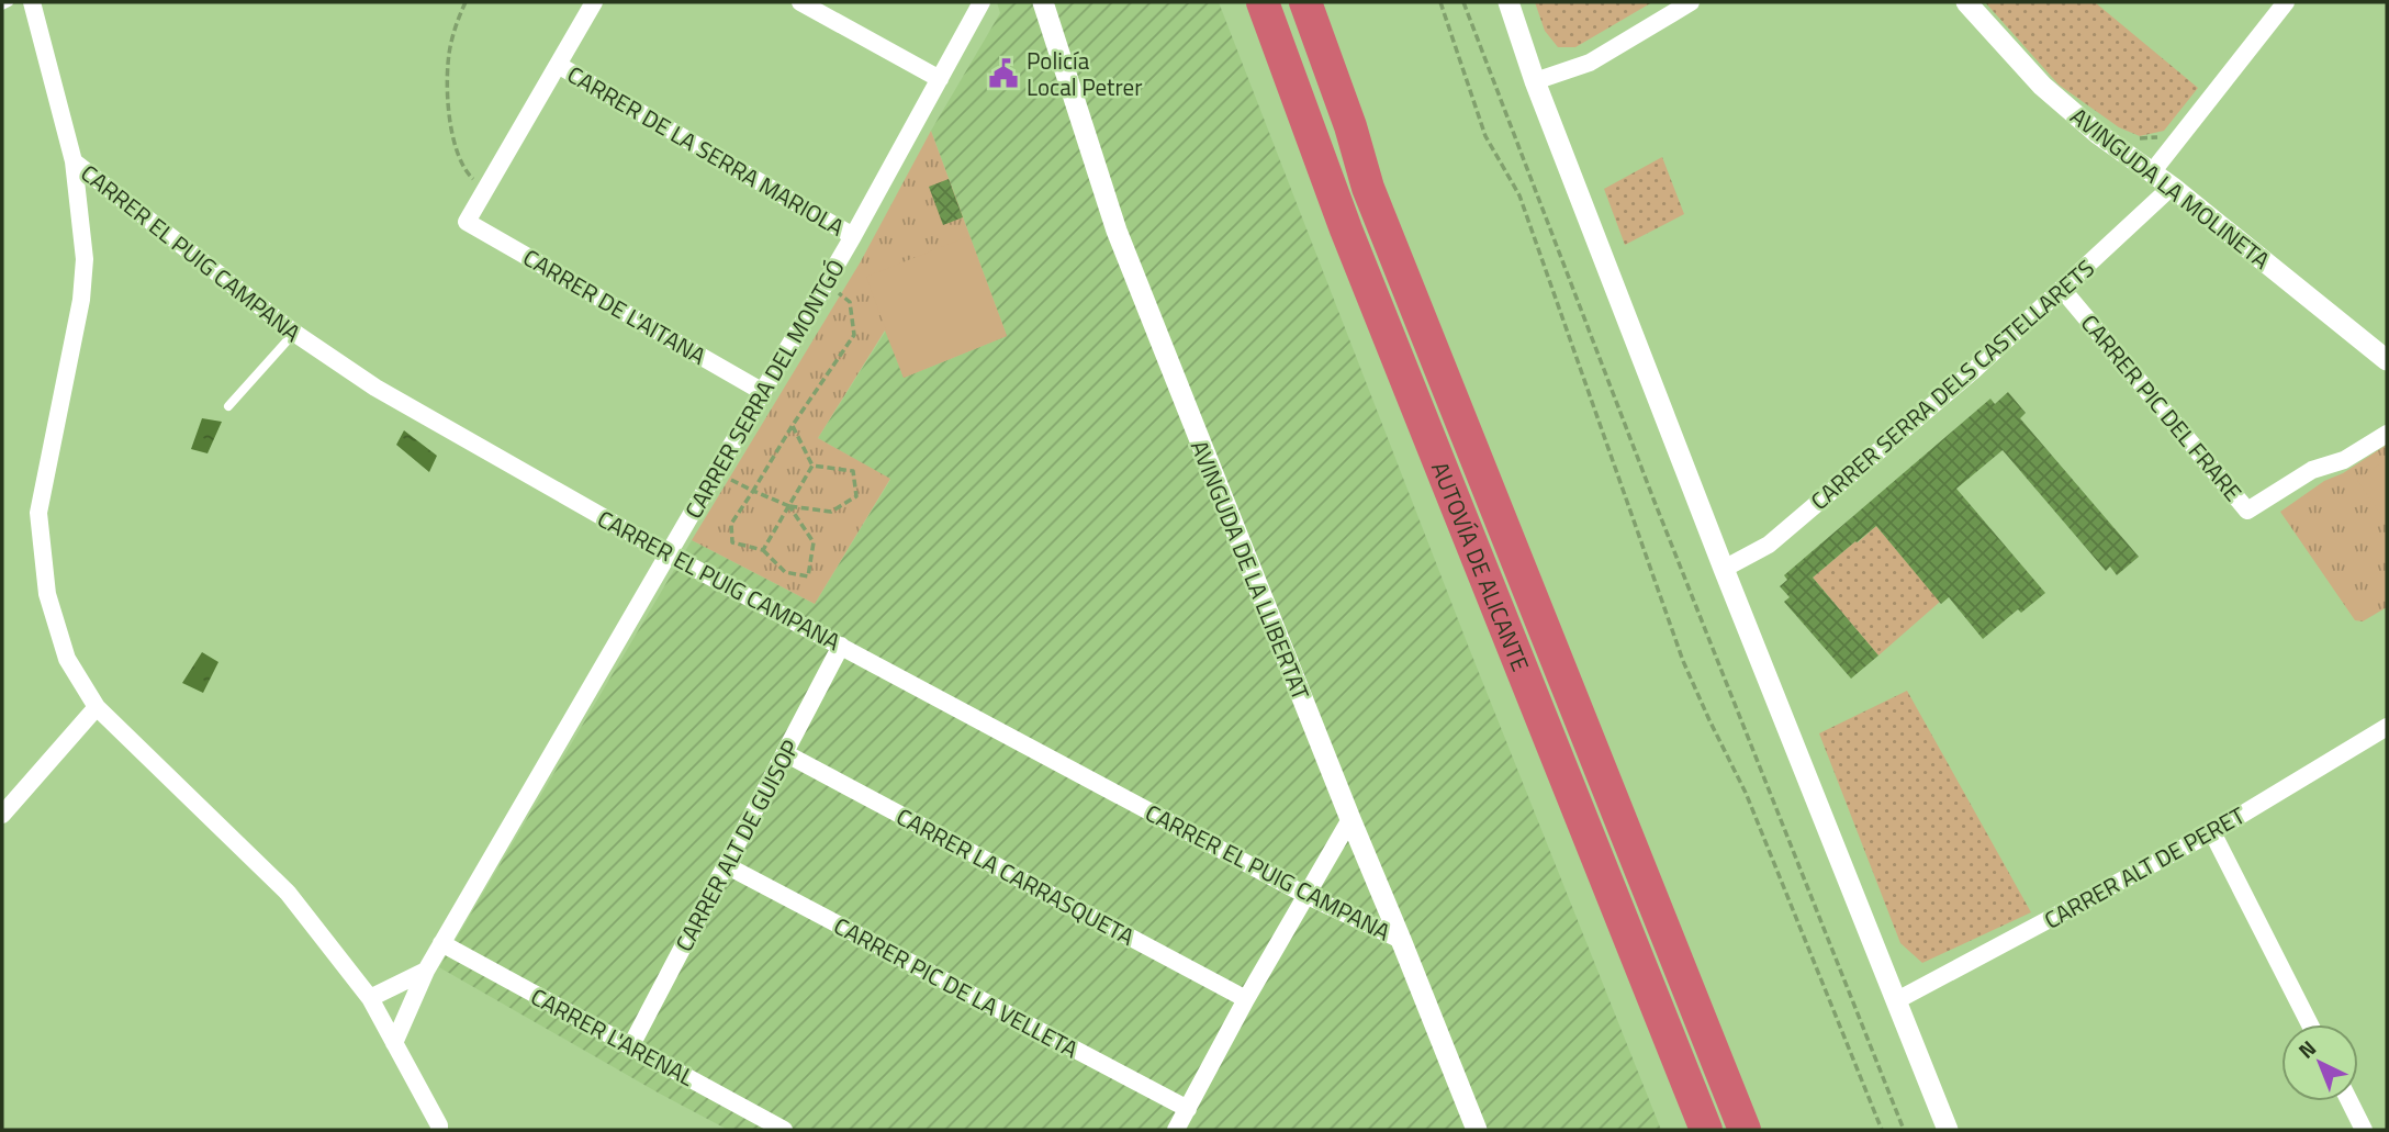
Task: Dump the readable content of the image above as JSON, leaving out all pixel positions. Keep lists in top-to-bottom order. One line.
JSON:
{"streets":{"highway":["AUTOVÍA DE ALICANTE"],"street":["CARRER DE LA SERRA MARIOLA","AVINGUDA LA MOLINETA","CARRER EL PUIG CAMPANA","CARRER DE L'AITANA","CARRER SERRA DELS CASTELLARETS","CARRER SERRA DEL MONTGÓ","CARRER PIC DEL FRARE","AVINGUDA DE LA LLIBERTAT","CARRER ALT DE GUISOP","CARRER ALT DE PERET","CARRER LA CARRASQUETA","CARRER PIC DE LA VELLETA","CARRER L'ARENAL"]},"crossings":[["CARRER DE LA SERRA MARIOLA","CARRER SERRA DEL MONTGÓ"],["AVINGUDA LA MOLINETA","CARRER SERRA DELS CASTELLARETS"],["CARRER EL PUIG CAMPANA","CARRER SERRA DEL MONTGÓ"],["CARRER EL PUIG CAMPANA","AVINGUDA DE LA LLIBERTAT"],["CARRER EL PUIG CAMPANA","CARRER ALT DE GUISOP"],["CARRER DE L'AITANA","CARRER SERRA DEL MONTGÓ"],["CARRER SERRA DELS CASTELLARETS","CARRER PIC DEL FRARE"],["CARRER SERRA DEL MONTGÓ","CARRER L'ARENAL"],["CARRER ALT DE GUISOP","CARRER LA CARRASQUETA"],["CARRER ALT DE GUISOP","CARRER PIC DE LA VELLETA"],["CARRER ALT DE GUISOP","CARRER L'ARENAL"]],"places":{"public building":["Policía Local Petrer"]},"north":"top left"}
